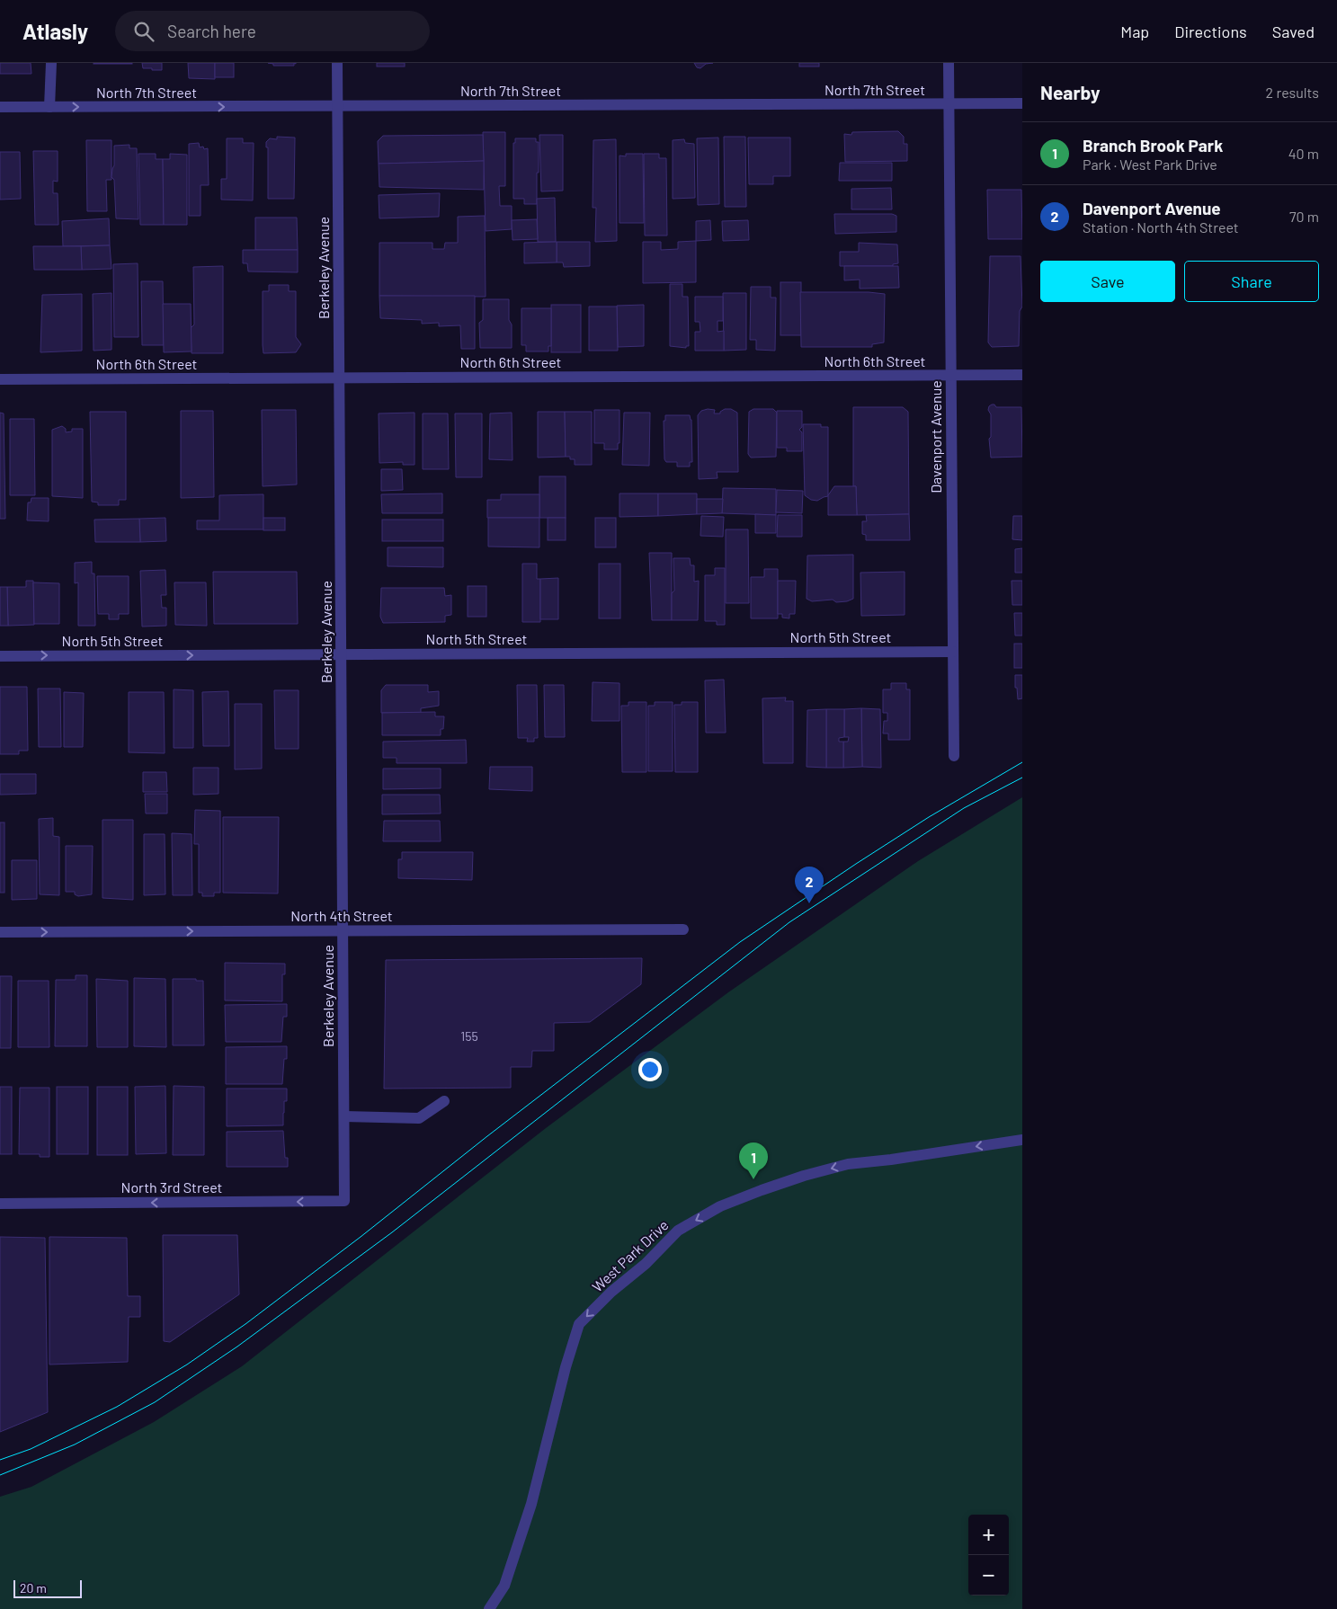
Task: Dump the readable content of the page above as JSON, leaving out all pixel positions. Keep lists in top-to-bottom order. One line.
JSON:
{"streets":{"street":["North 7th Street","Berkeley Avenue","North 6th Street","Davenport Avenue","North 5th Street","North 4th Street","North 3rd Street","West Park Drive"]},"crossings":[["North 7th Street","Berkeley Avenue"],["North 7th Street","Davenport Avenue"],["Berkeley Avenue","North 6th Street"],["Berkeley Avenue","North 5th Street"],["Berkeley Avenue","North 4th Street"],["Berkeley Avenue","North 3rd Street"],["North 6th Street","Davenport Avenue"],["Davenport Avenue","North 5th Street"]],"one_way":["North 5th Street","North 4th Street","North 3rd Street","West Park Drive"],"house_numbers":["155"],"scale_bar":"20 m","page":{"header":"Atlasly","search":"Search here","nav":["Map","Directions","Saved"],"heading":["Nearby","2 results"],"list":[{"mark":"1","name":"Branch Brook Park","note":"Park · West Park Drive","value":"40 m"},{"mark":"2","name":"Davenport Avenue","note":"Station · North 4th Street","value":"70 m"}],"buttons":["Save","Share"],"pins":["2","1"],"map_buttons":["+","−"],"scale":"20 m"}}
